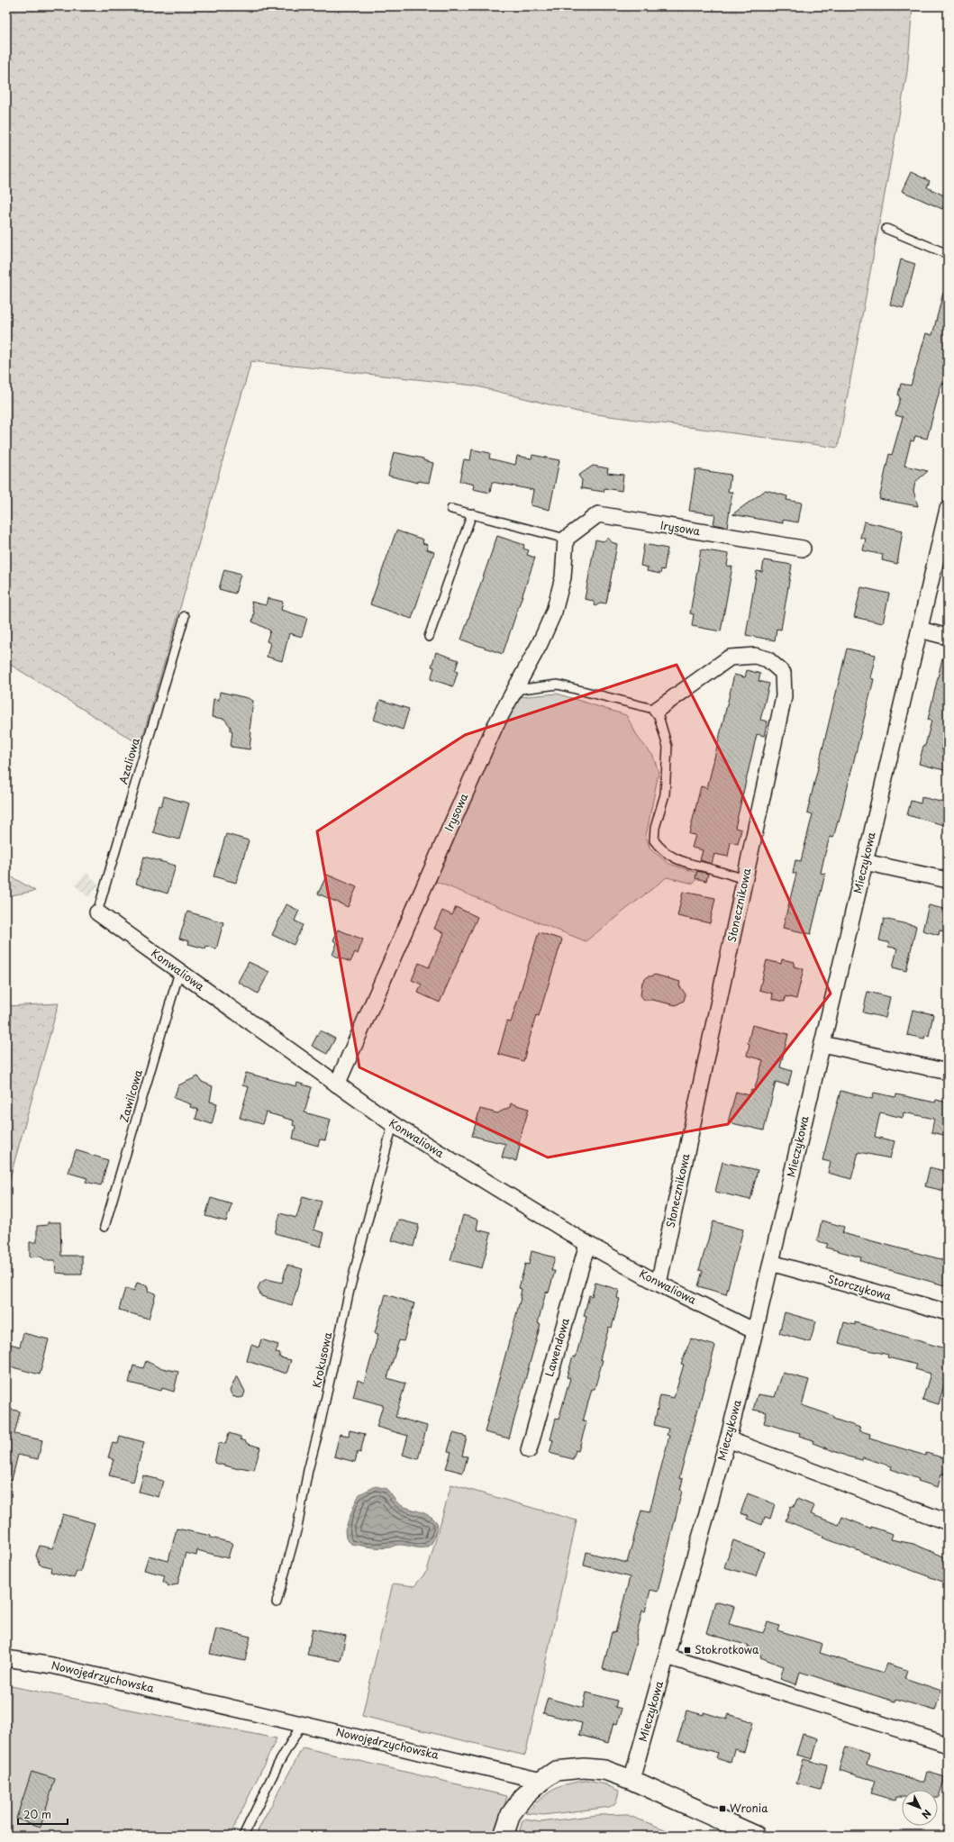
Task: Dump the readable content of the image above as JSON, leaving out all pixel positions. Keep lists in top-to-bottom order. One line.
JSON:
{"streets":{"street":["Irysowa","Mieczykowa","Słonecznikowa","Konwaliowa","Storczykowa","Lawendowa","Nowojędrzychowska"],"lane":["Azaliowa","Zawilcowa","Krokusowa"]},"crossings":[["Irysowa","Konwaliowa"],["Azaliowa","Konwaliowa"],["Mieczykowa","Konwaliowa"],["Mieczykowa","Storczykowa"],["Słonecznikowa","Konwaliowa"],["Konwaliowa","Zawilcowa"],["Konwaliowa","Lawendowa"],["Konwaliowa","Krokusowa"]],"places":{"transit":["Stokrotkowa","Wronia"]},"scale_bar":"20 m","north":"bottom right"}
